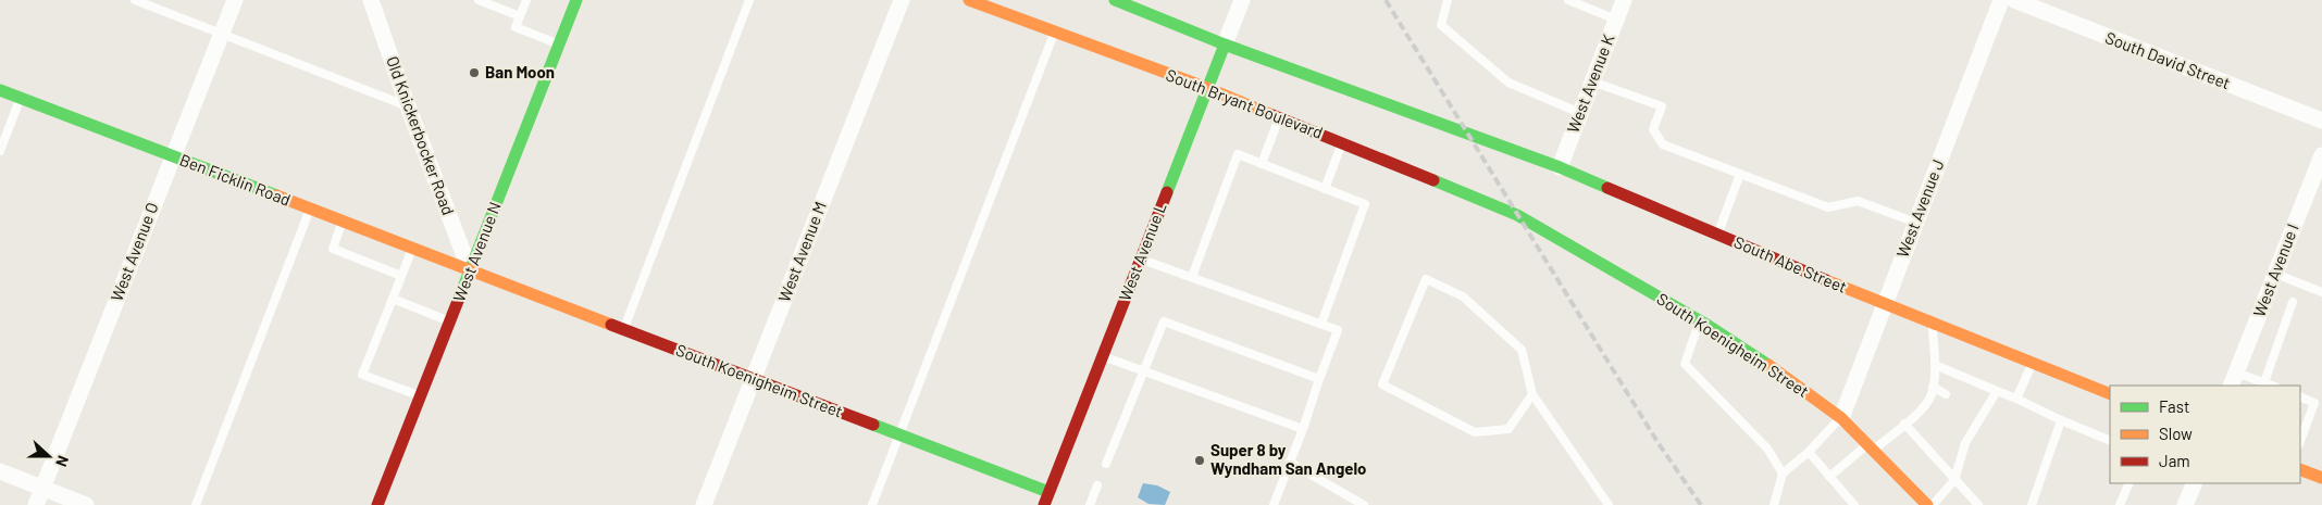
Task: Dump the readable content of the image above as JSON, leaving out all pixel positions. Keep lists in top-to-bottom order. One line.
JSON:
{"streets":{"main road":["South Bryant Boulevard","Ben Ficklin Road","West Avenue N","West Avenue L","South Abe Street","South Koenigheim Street"],"street":["South David Street","West Avenue K","Old Knickerbocker Road","West Avenue J","West Avenue O","West Avenue M","West Avenue I"]},"crossings":[["West Avenue K","South Abe Street"],["South Bryant Boulevard","West Avenue L"],["South Bryant Boulevard","South Koenigheim Street"],["Old Knickerbocker Road","Ben Ficklin Road"],["Old Knickerbocker Road","West Avenue N"],["Old Knickerbocker Road","South Koenigheim Street"],["Ben Ficklin Road","West Avenue O"],["Ben Ficklin Road","West Avenue N"],["Ben Ficklin Road","South Koenigheim Street"],["West Avenue J","South Abe Street"],["West Avenue J","South Koenigheim Street"],["West Avenue N","South Koenigheim Street"],["West Avenue M","South Koenigheim Street"],["West Avenue L","South Abe Street"],["West Avenue L","South Koenigheim Street"]],"places":["Ban Moon","Super 8 by Wyndham San Angelo"],"legend":["Fast","Slow","Jam"],"north":"right"}
